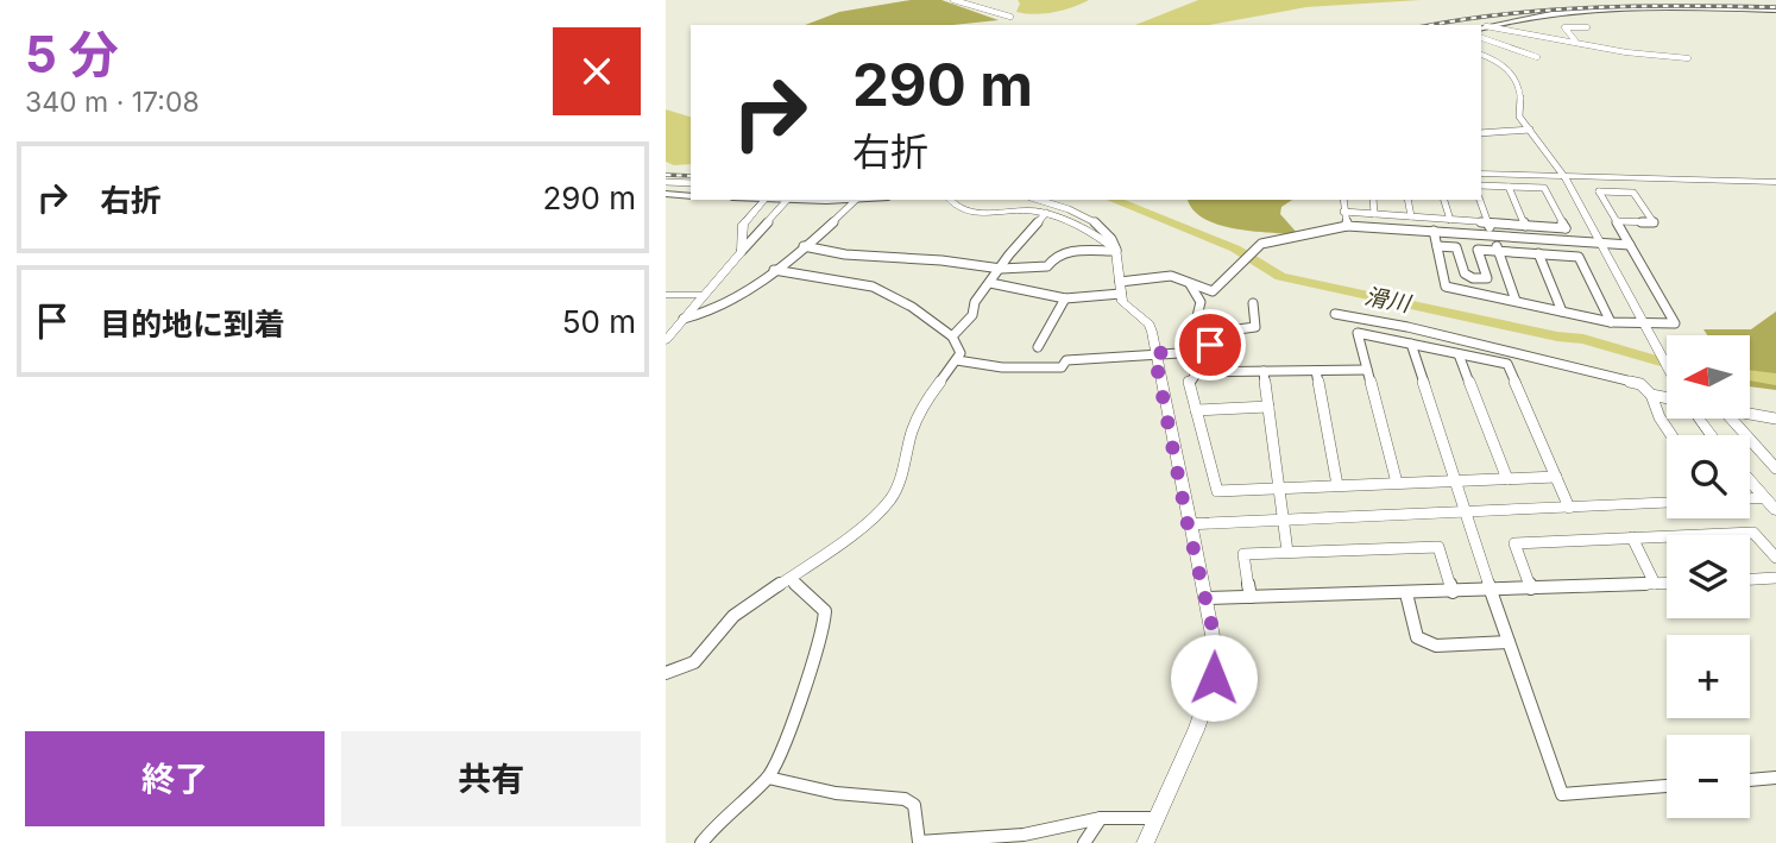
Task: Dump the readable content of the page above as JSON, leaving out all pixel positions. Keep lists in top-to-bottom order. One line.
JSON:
{"water":["滑川"],"north":"left","page":{"heading":["5 分","340 m · 17:08"],"turn":["290 m","右折"],"list":[{"name":"右折","value":"290 m"},{"name":"目的地に到着","value":"50 m"}],"map_buttons":["+","−"],"buttons":["終了","共有"]}}
